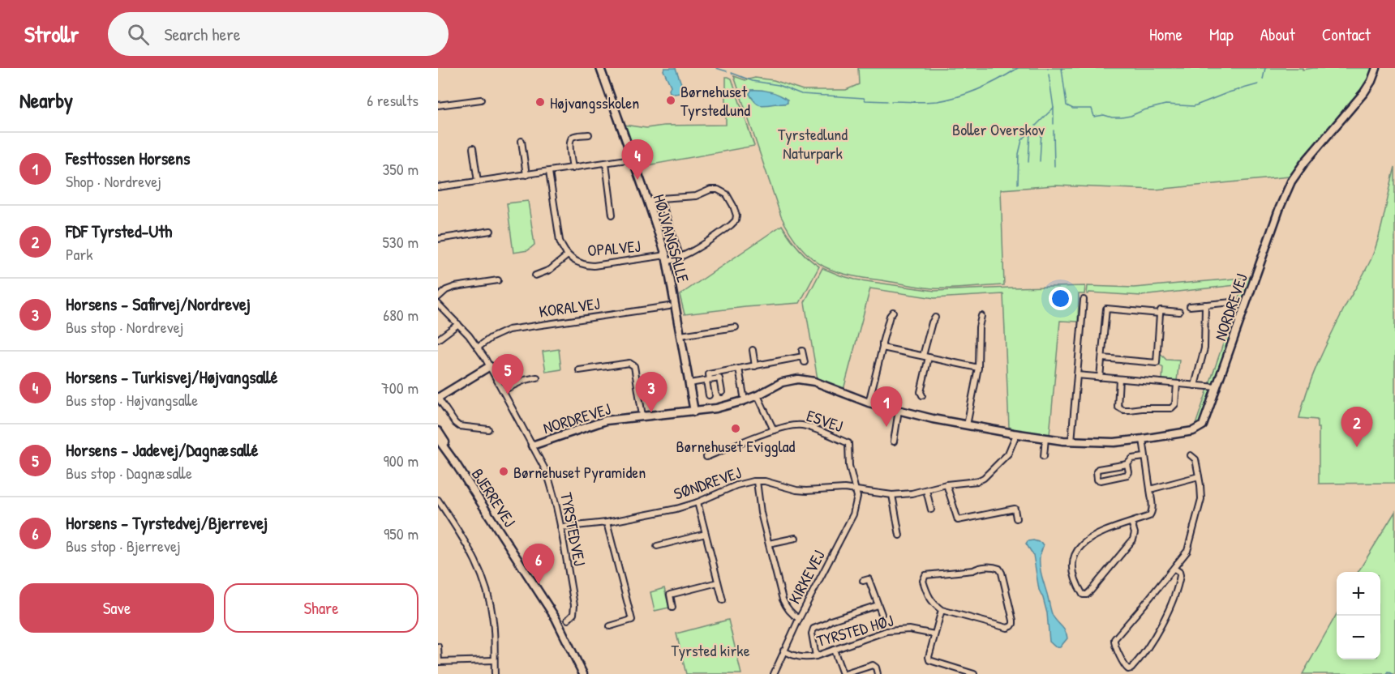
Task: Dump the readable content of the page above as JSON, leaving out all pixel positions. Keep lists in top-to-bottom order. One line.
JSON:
{"streets":{"street":["HØJVANGSALLE","OPALVEJ","KORALVEJ","NORDREVEJ","ESVEJ","SØNDREVEJ","BJERREVEJ","TYRSTEDVEJ","KIRKEVEJ","TYRSTED HØJ"]},"crossings":[["HØJVANGSALLE","OPALVEJ"],["HØJVANGSALLE","NORDREVEJ"],["KORALVEJ","TYRSTEDVEJ"],["NORDREVEJ","TYRSTEDVEJ"],["ESVEJ","SØNDREVEJ"],["ESVEJ","KIRKEVEJ"],["SØNDREVEJ","TYRSTEDVEJ"],["SØNDREVEJ","KIRKEVEJ"],["KIRKEVEJ","TYRSTED HØJ"]],"parks":["Boller Overskov","Tyrstedlund Naturpark","Tyrsted kirke"],"places":["Børnehuset Tyrstedlund","Højvangsskolen","Børnehuset Evigglad","Børnehuset Pyramiden"],"page":{"header":"Strollr","search":"Search here","nav":["Home","Map","About","Contact"],"heading":["Nearby","6 results"],"list":[{"mark":"1","name":"Festtossen Horsens","note":"Shop · Nordrevej","value":"350 m"},{"mark":"2","name":"FDF Tyrsted-Uth","note":"Park","value":"530 m"},{"mark":"3","name":"Horsens - Safirvej/Nordrevej","note":"Bus stop · Nordrevej","value":"680 m"},{"mark":"4","name":"Horsens - Turkisvej/Højvangsallé","note":"Bus stop · Højvangsalle","value":"700 m"},{"mark":"5","name":"Horsens - Jadevej/Dagnæsallé","note":"Bus stop · Dagnæsalle","value":"900 m"},{"mark":"6","name":"Horsens - Tyrstedvej/Bjerrevej","note":"Bus stop · Bjerrevej","value":"950 m"}],"pins":["4","5","3","1","2","6"],"buttons":["Save","Share"],"map_buttons":["+","−"]}}
